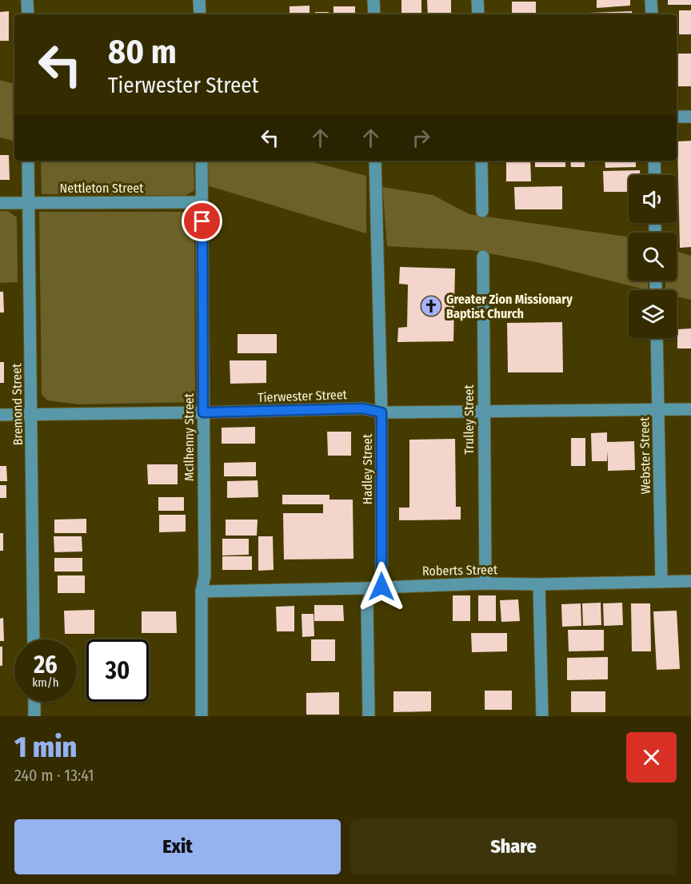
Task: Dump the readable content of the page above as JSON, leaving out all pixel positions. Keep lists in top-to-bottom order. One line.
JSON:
{"streets":{"street":["Nettleton Street","Tierwester Street","Bremond Street","Trulley Street","McIlhenny Street","Webster Street","Hadley Street","Roberts Street"]},"crossings":[["Nettleton Street","Bremond Street"],["Nettleton Street","McIlhenny Street"],["Tierwester Street","Bremond Street"],["Tierwester Street","Trulley Street"],["Tierwester Street","McIlhenny Street"],["Tierwester Street","Webster Street"],["Tierwester Street","Hadley Street"],["Trulley Street","Roberts Street"],["McIlhenny Street","Roberts Street"],["Webster Street","Roberts Street"],["Hadley Street","Roberts Street"]],"places":{"church":["Greater Zion Missionary Baptist Church"]},"page":{"turn":["80 m","Tierwester Street"],"speed":"26 km/h","limit":"30","heading":["1 min","240 m · 13:41"],"buttons":["Exit","Share"]}}
